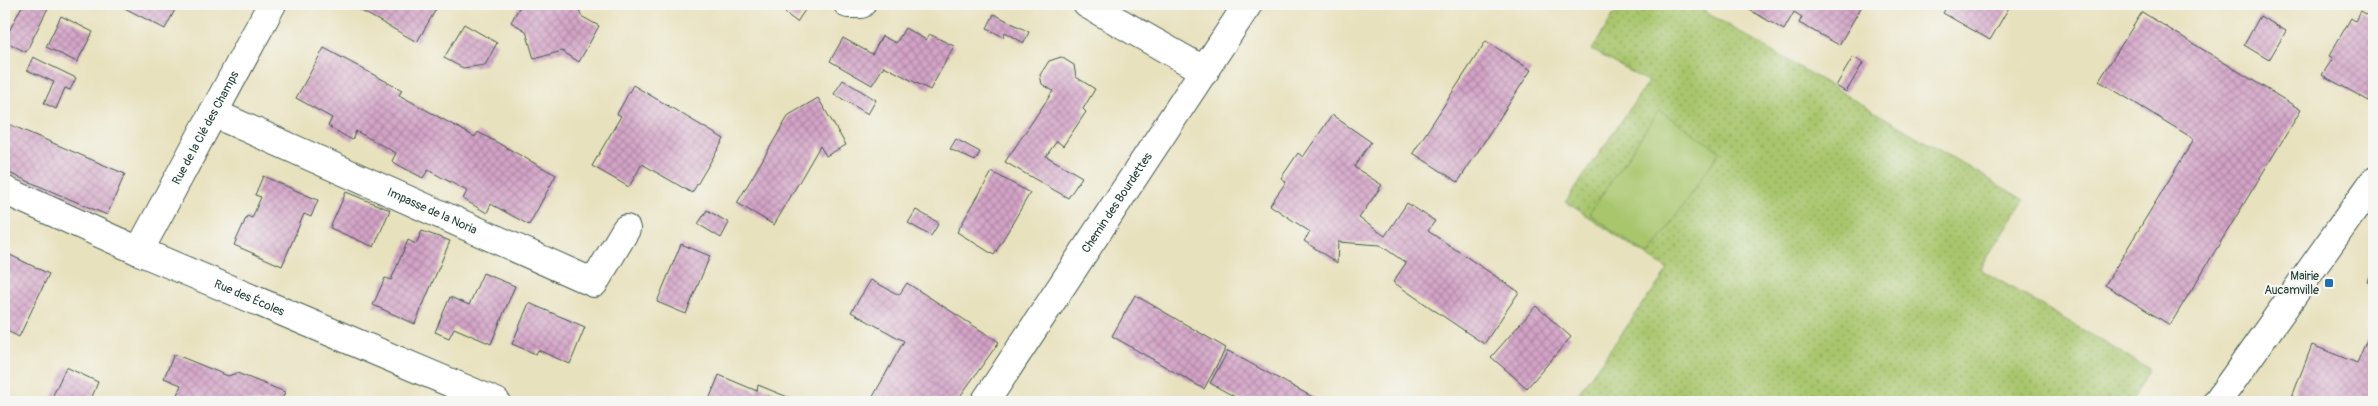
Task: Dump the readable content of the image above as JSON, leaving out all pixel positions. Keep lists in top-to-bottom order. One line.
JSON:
{"streets":{"street":["Rue de la Clé des Champs","Chemin des Bourdettes","Impasse de la Noria","Rue des Écoles"]},"crossings":[["Rue de la Clé des Champs","Impasse de la Noria"],["Rue de la Clé des Champs","Rue des Écoles"]],"places":{"transit":["Mairie Aucamville"]}}
